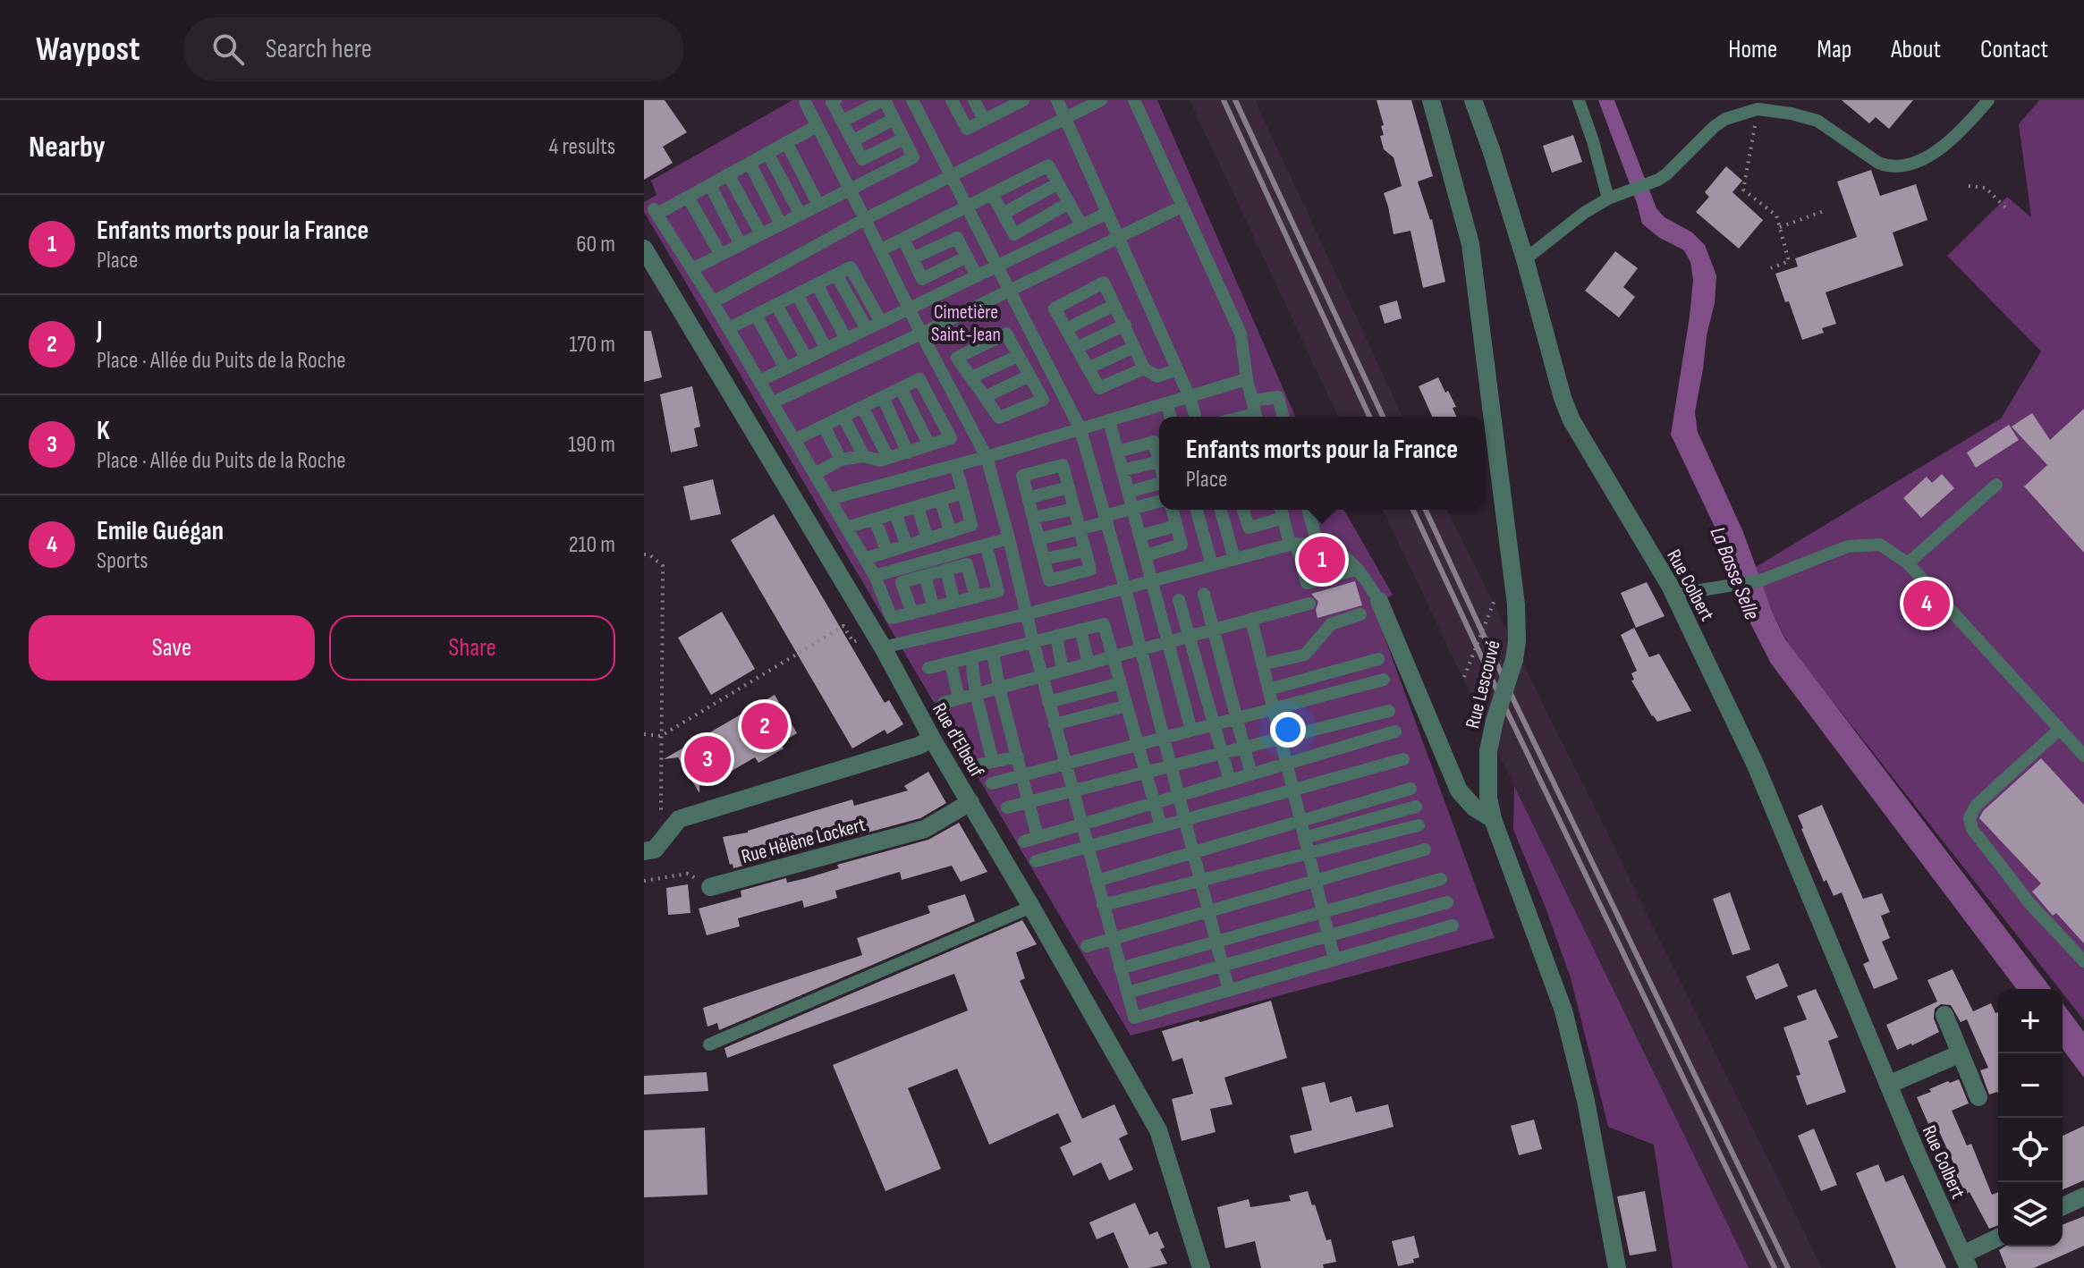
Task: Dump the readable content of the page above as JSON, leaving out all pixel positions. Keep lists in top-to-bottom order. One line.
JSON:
{"streets":{"street":["Rue Colbert","Rue Lescouvé","Rue d'Elbeuf","Rue Hélène Lockert"]},"crossings":[["Rue d'Elbeuf","Rue Hélène Lockert"]],"water":["La Basse Selle"],"parks":["Cimetière Saint-Jean"],"page":{"header":"Waypost","search":"Search here","nav":["Home","Map","About","Contact"],"heading":["Nearby","4 results"],"list":[{"mark":"1","name":"Enfants morts pour la France","note":"Place","value":"60 m"},{"mark":"2","name":"J","note":"Place · Allée du Puits de la Roche","value":"170 m"},{"mark":"3","name":"K","note":"Place · Allée du Puits de la Roche","value":"190 m"},{"mark":"4","name":"Emile Guégan","note":"Sports","value":"210 m"}],"popup":["Enfants morts pour la France","Place"],"pins":["1","4","2","3"],"buttons":["Save","Share"],"map_buttons":["+","−"]}}
